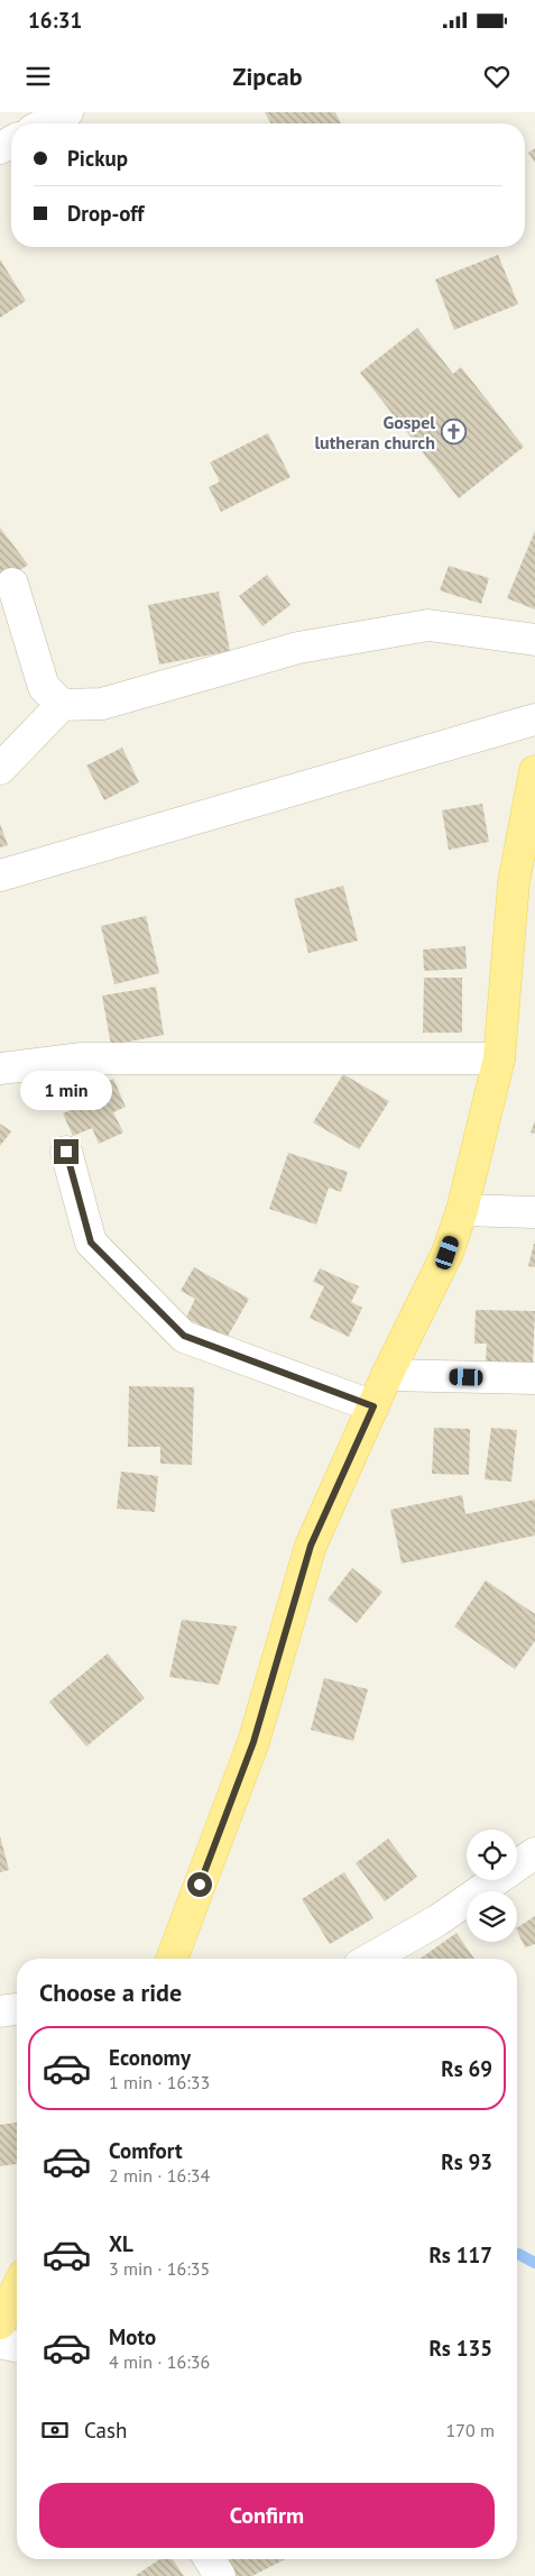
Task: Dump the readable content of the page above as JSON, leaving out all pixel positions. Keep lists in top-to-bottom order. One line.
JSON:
{"places":{"church":["Gospel lutheran church"]},"page":{"status":"16:31","header":"Zipcab","banner":["Pickup","Drop-off"],"bubble":"1 min","heading":"Choose a ride","list":[{"name":"Economy","note":"1 min · 16:33","value":"Rs 69"},{"name":"Comfort","note":"2 min · 16:34","value":"Rs 93"},{"name":"XL","note":"3 min · 16:35","value":"Rs 117"},{"name":"Moto","note":"4 min · 16:36","value":"Rs 135"}],"pay":["Cash","170 m"],"buttons":"Confirm"}}
